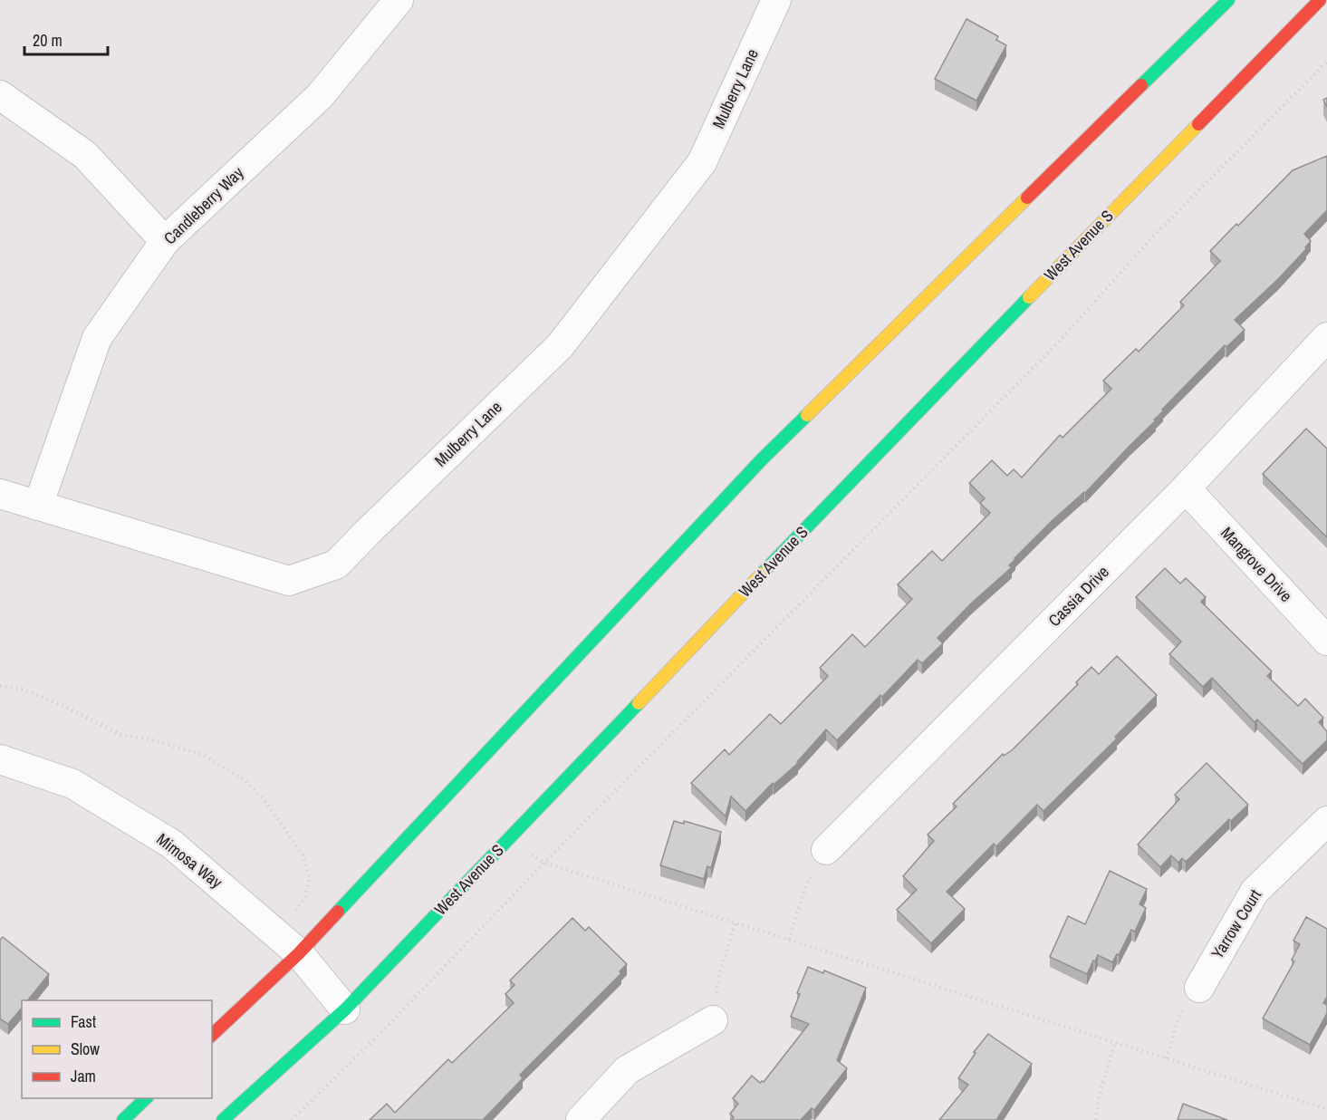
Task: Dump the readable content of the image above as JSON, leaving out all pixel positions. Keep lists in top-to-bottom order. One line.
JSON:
{"streets":{"street":["Mulberry Lane","Candleberry Way","West Avenue S","Mangrove Drive","Cassia Drive","Mimosa Way","Yarrow Court"]},"crossings":[["Mulberry Lane","Candleberry Way"],["West Avenue S","Mimosa Way"],["Mangrove Drive","Cassia Drive"]],"legend":["Fast","Slow","Jam"],"scale_bar":"20 m"}
